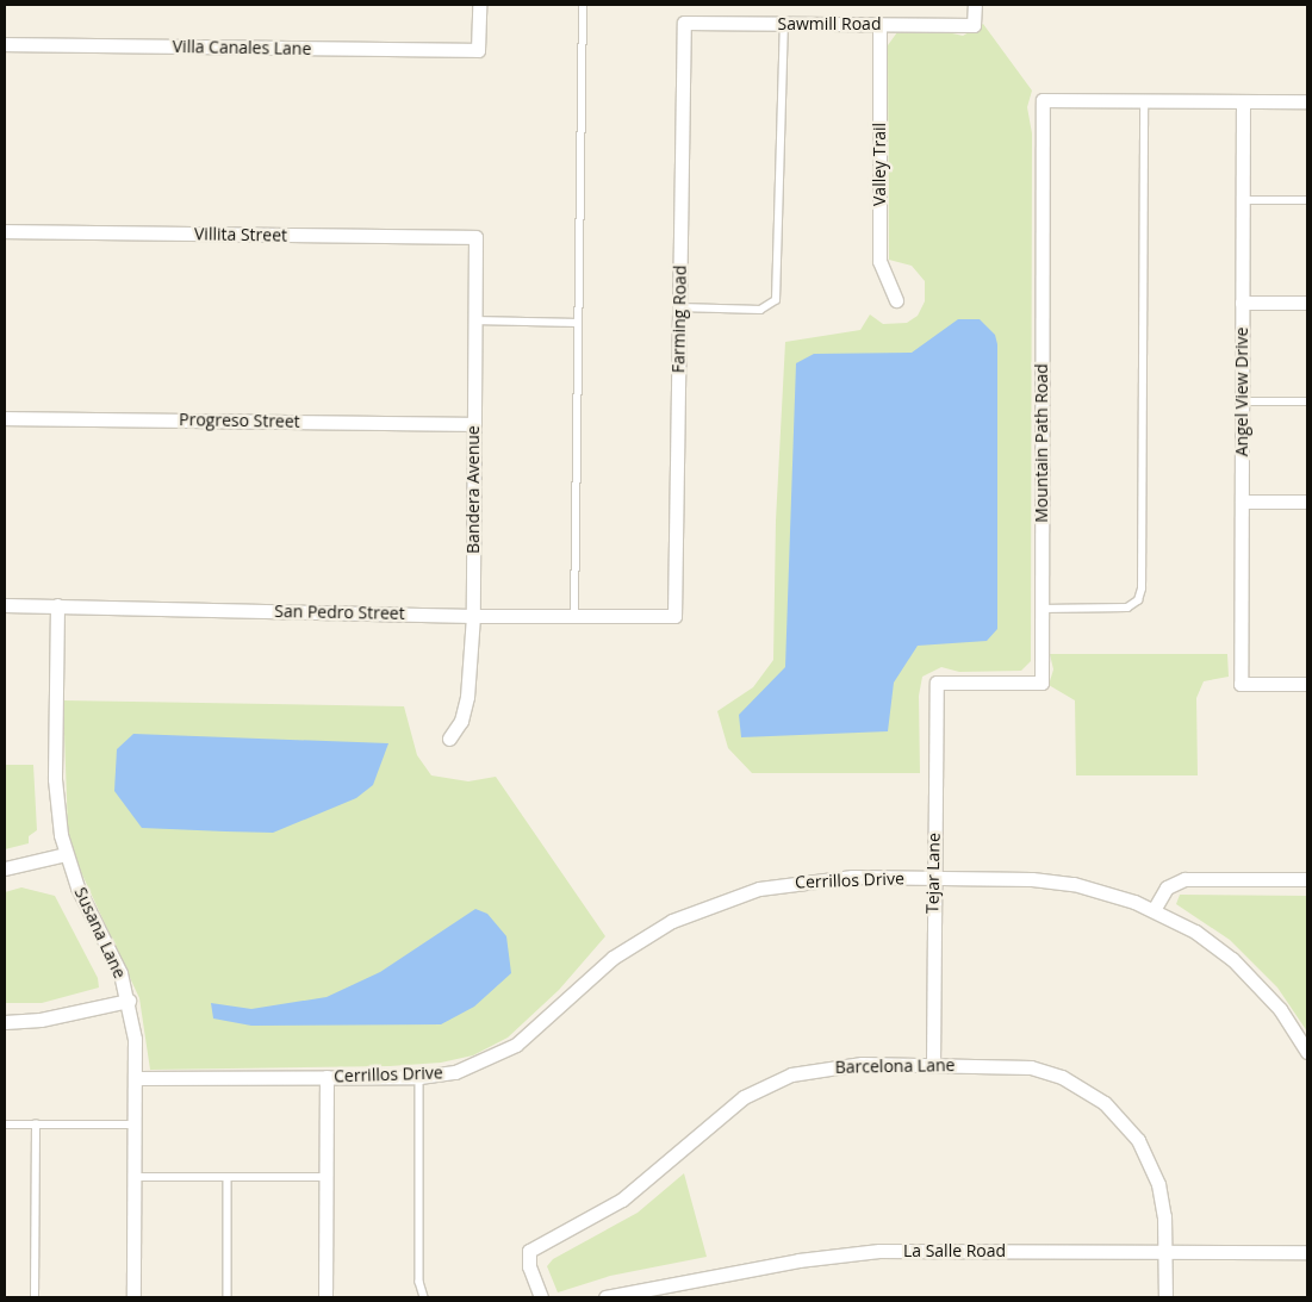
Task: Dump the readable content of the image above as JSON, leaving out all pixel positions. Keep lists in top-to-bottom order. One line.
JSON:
{"streets":{"street":["Sawmill Road","Villa Canales Lane","Valley Trail","Villita Street","Farming Road","Angel View Drive","Progreso Street","Mountain Path Road","Bandera Avenue","San Pedro Street","Tejar Lane","Cerrillos Drive","Susana Lane","Barcelona Lane","La Salle Road"]},"crossings":[["Sawmill Road","Valley Trail"],["Sawmill Road","Farming Road"],["Villita Street","Bandera Avenue"],["Farming Road","San Pedro Street"],["Progreso Street","Bandera Avenue"],["Mountain Path Road","Tejar Lane"],["Bandera Avenue","San Pedro Street"],["San Pedro Street","Susana Lane"],["Tejar Lane","Cerrillos Drive"],["Tejar Lane","Barcelona Lane"],["Cerrillos Drive","Susana Lane"],["Barcelona Lane","La Salle Road"]]}
